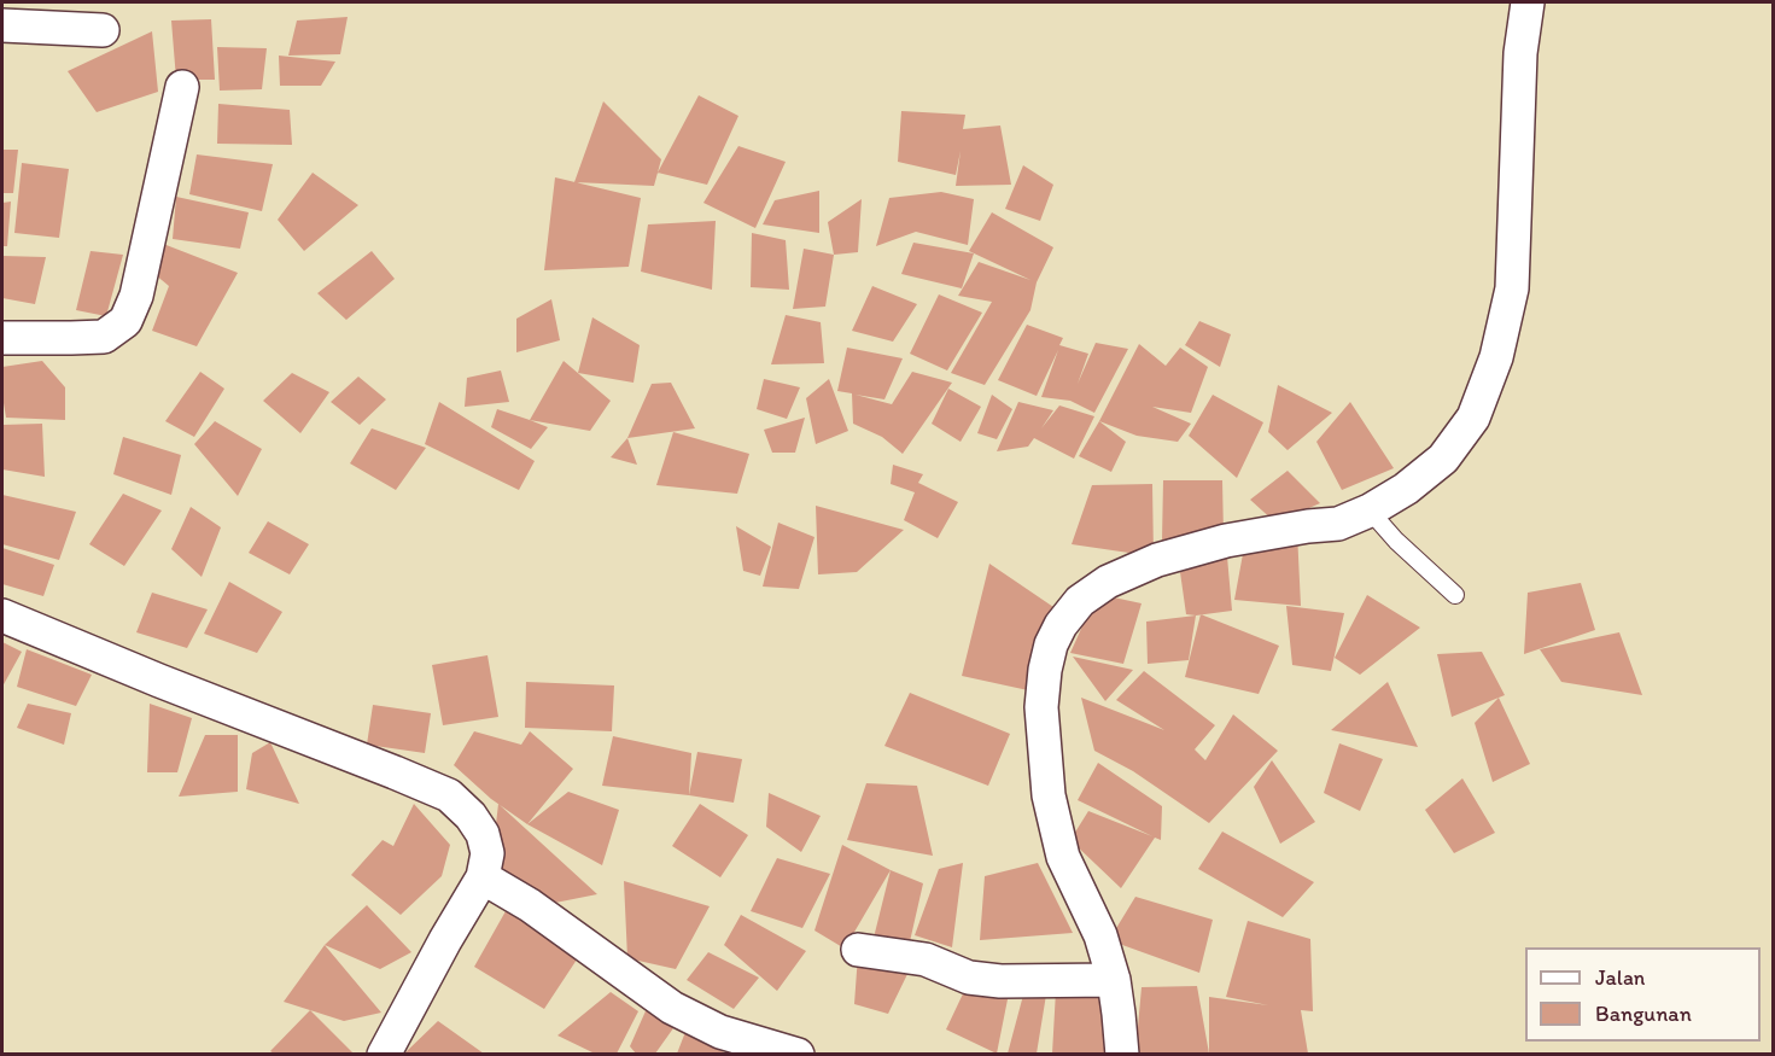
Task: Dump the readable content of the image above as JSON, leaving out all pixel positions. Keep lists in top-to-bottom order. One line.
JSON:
{"legend":["Jalan","Bangunan"]}
